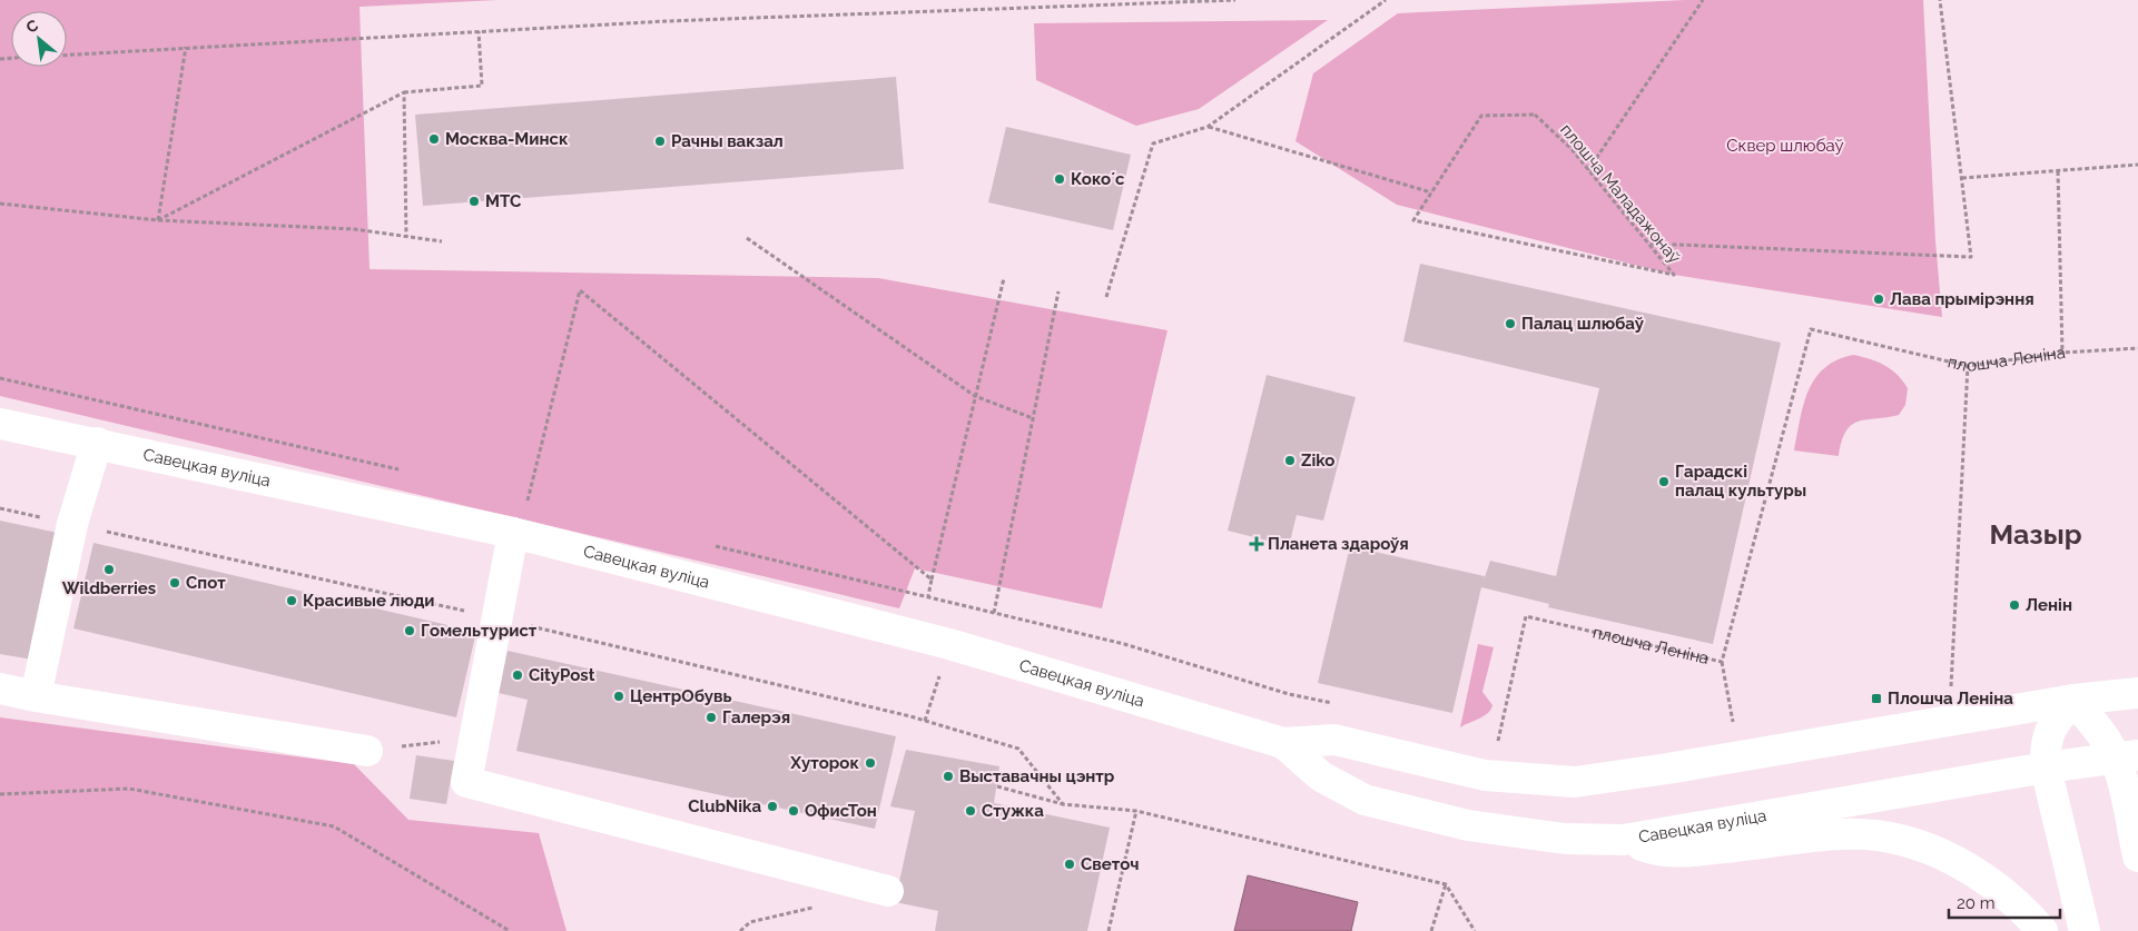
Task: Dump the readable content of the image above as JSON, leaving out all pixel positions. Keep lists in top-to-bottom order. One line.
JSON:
{"streets":{"main road":["Савецкая вуліца"],"path":["плошча Маладажонаў","плошча Леніна"]},"districts":["Мазыр"],"parks":["Сквер шлюбаў"],"places":{"other":["Москва-Минск","Рачны вакзал","Кокоʼс","МТС","Лава прымірэння","Палац шлюбаў","Ziko","Гарадскі палац культуры","Wildberries","Спот","Красивые люди","Ленін","Гомельтурист","CityPost","ЦентрОбувь","Галерэя","Хуторок","Выставачны цэнтр","ClubNika","ОфисТон","Стужка","Светоч"],"health":["Планета здароўя"],"transit":["Плошча Леніна"]},"scale_bar":"20 m","north":"top left"}
